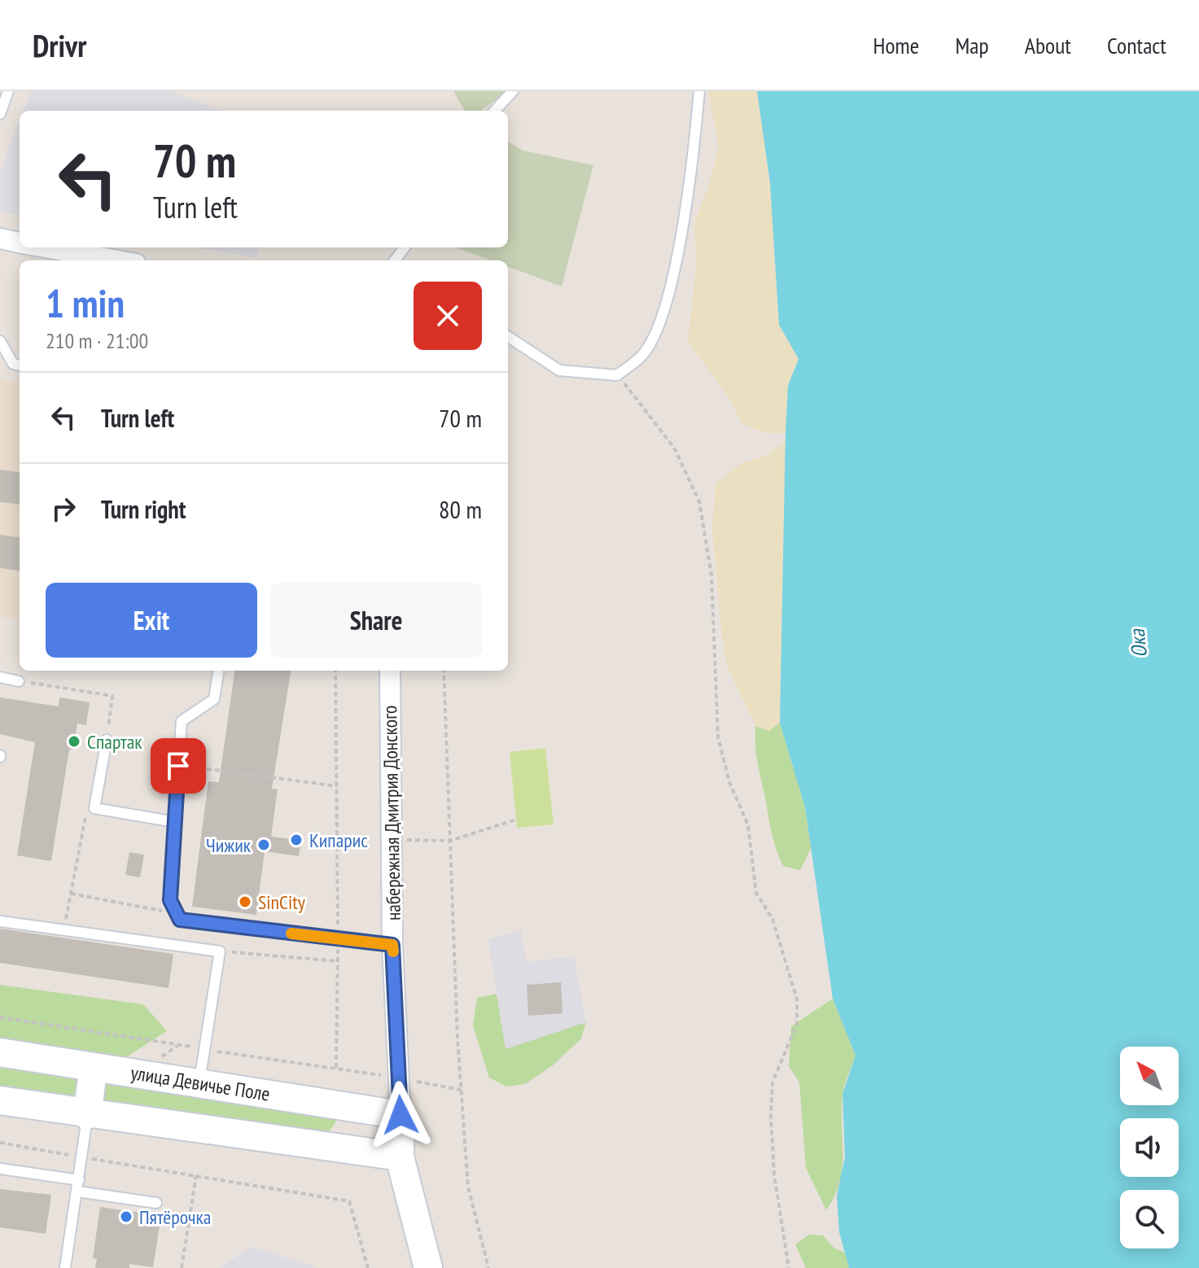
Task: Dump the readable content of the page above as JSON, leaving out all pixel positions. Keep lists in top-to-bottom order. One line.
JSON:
{"streets":{"street":["набережная Дмитрия Донского","улица Девичье Поле"]},"crossings":[["набережная Дмитрия Донского","улица Девичье Поле"]],"water":["Ока"],"places":["Спартак","Кипарис","Чижик","SinCity","Пятёрочка"],"north":"top left","page":{"header":"Drivr","nav":["Home","Map","About","Contact"],"turn":["70 m","Turn left"],"heading":["1 min","210 m · 21:00"],"list":[{"name":"Turn left","value":"70 m"},{"name":"Turn right","value":"80 m"}],"buttons":["Exit","Share"]}}
